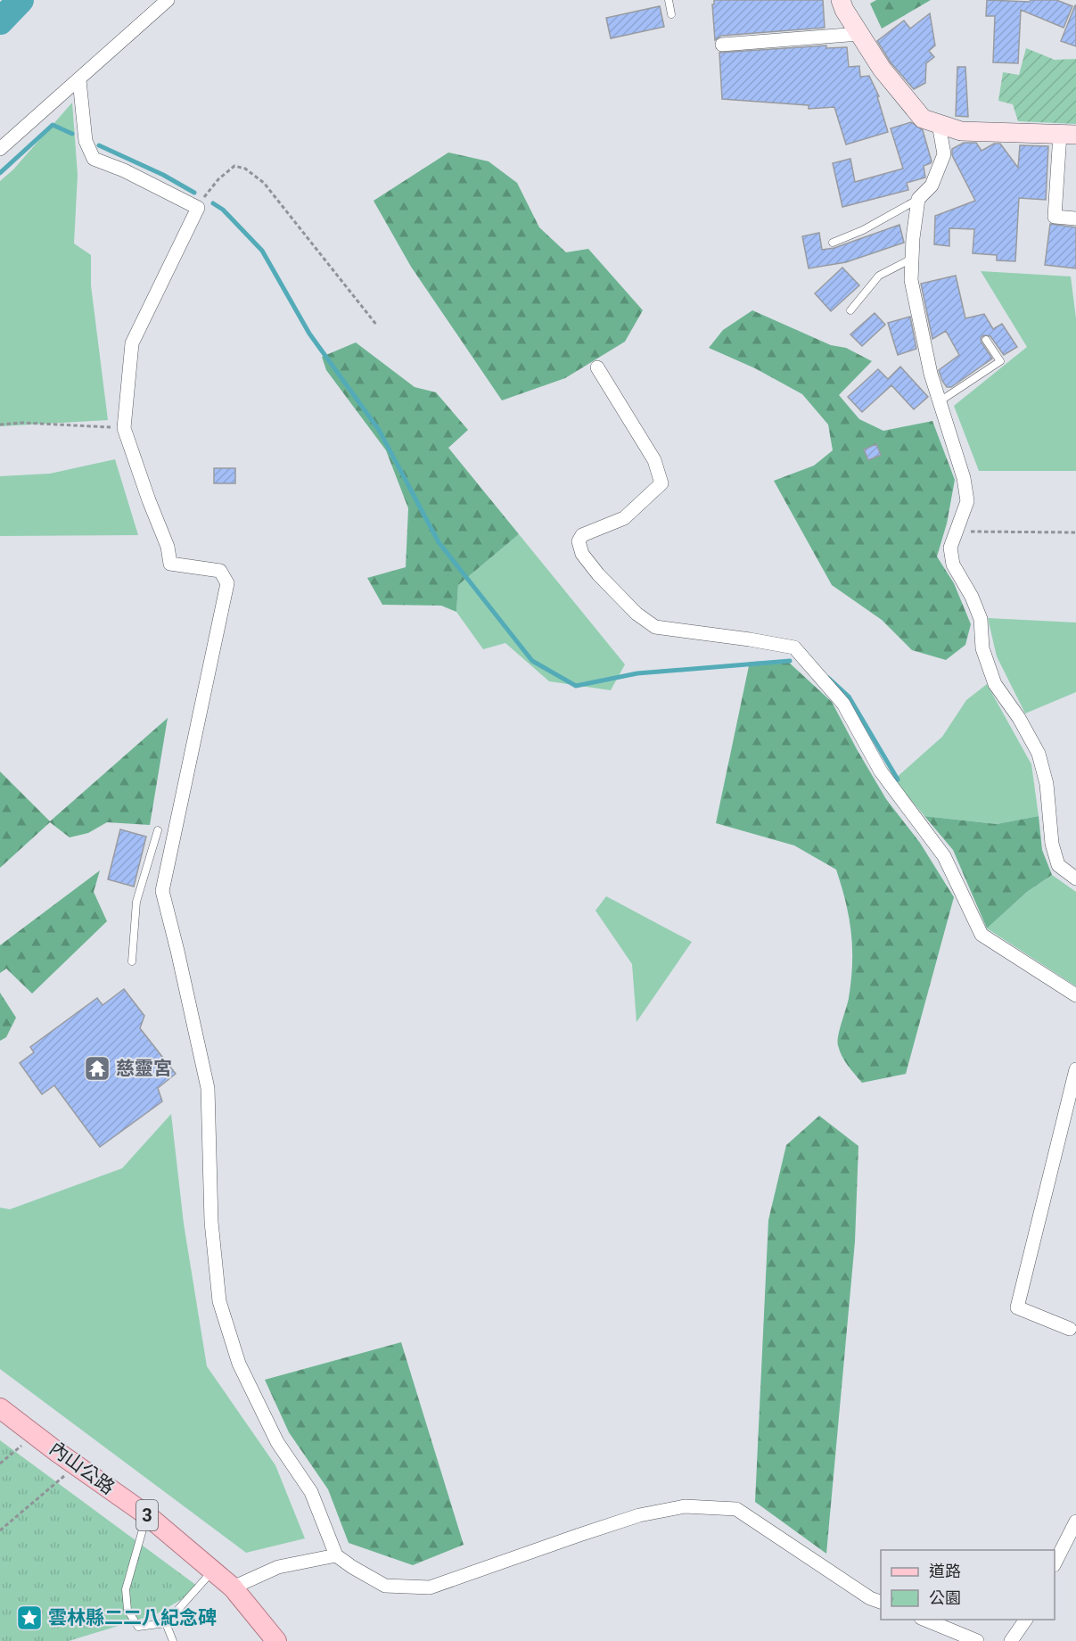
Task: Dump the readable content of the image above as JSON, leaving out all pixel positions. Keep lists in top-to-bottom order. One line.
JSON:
{"streets":{"main road":["內山公路","3"]},"places":{"temple":["慈靈宮"],"place":["雲林縣二二八紀念碑"]},"legend":["道路","公園"]}
